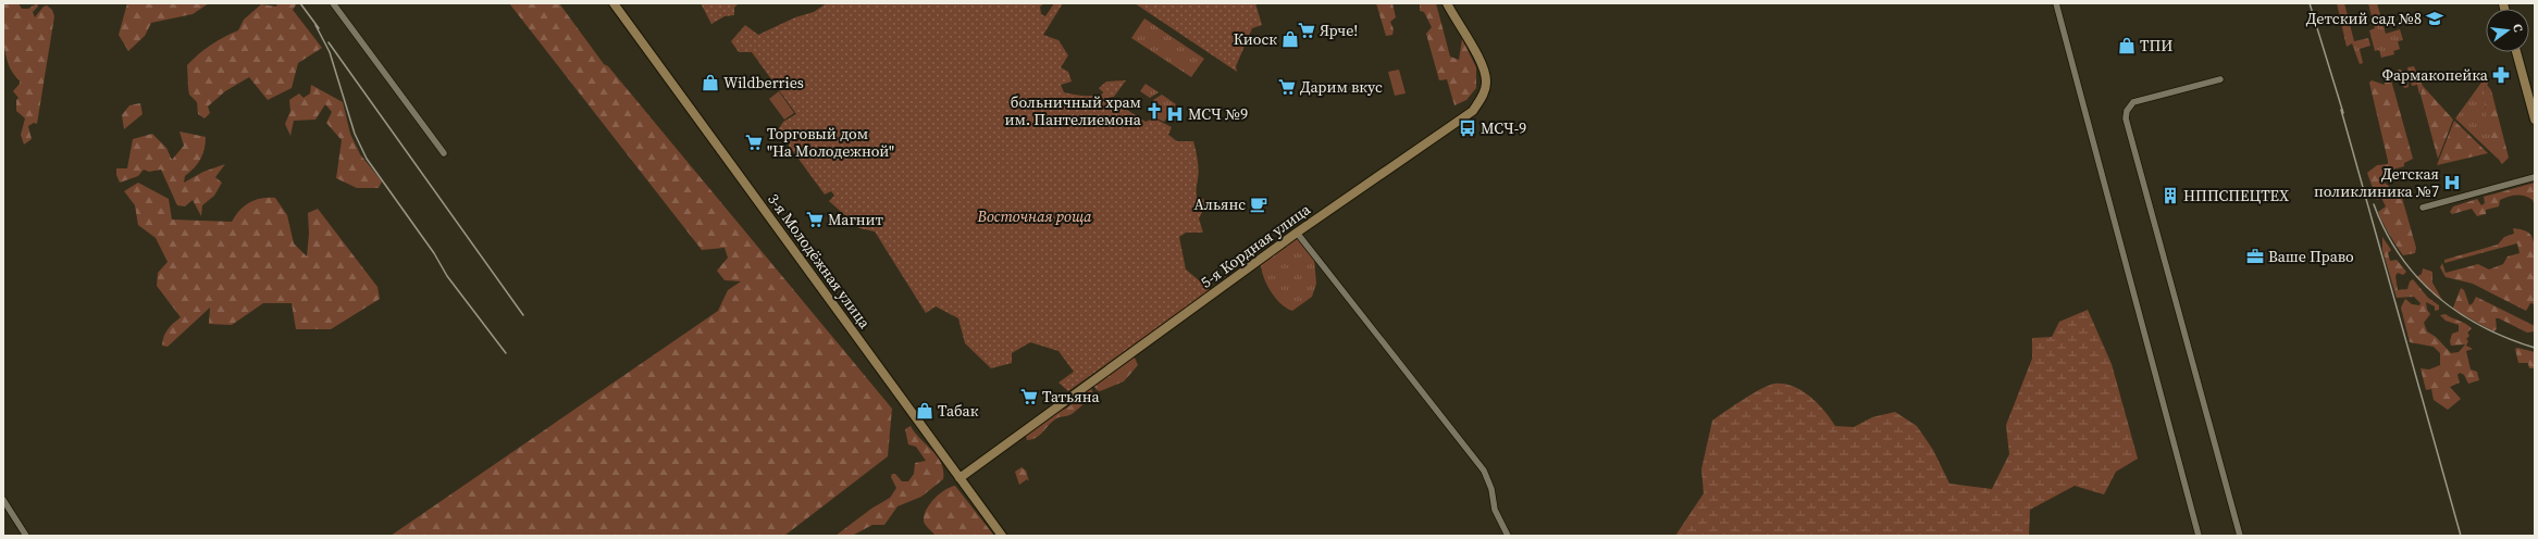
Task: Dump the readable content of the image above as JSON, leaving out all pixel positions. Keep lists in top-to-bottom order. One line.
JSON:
{"streets":{"main road":["5-я Кордная улица","3-я Молодёжная улица"]},"crossings":[["5-я Кордная улица","3-я Молодёжная улица"]],"parks":["Восточная роща"],"places":{"school or university":["Детский сад №8"],"supermarket":["Ярче!","Дарим вкус","Торговый дом \"На Молодежной\"","Магнит","Татьяна"],"shop":["Киоск","ТПИ","Wildberries","Табак"],"pharmacy":["Фармакопейка"],"church":["больничный храм им. Пантелиемона"],"hospital":["МСЧ №9","Детская поликлиника №7"],"bus stop":["МСЧ-9"],"building":["НППСПЕЦТЕХ"],"cafe":["Альянс"],"office":["Ваше Право"]},"north":"right"}
